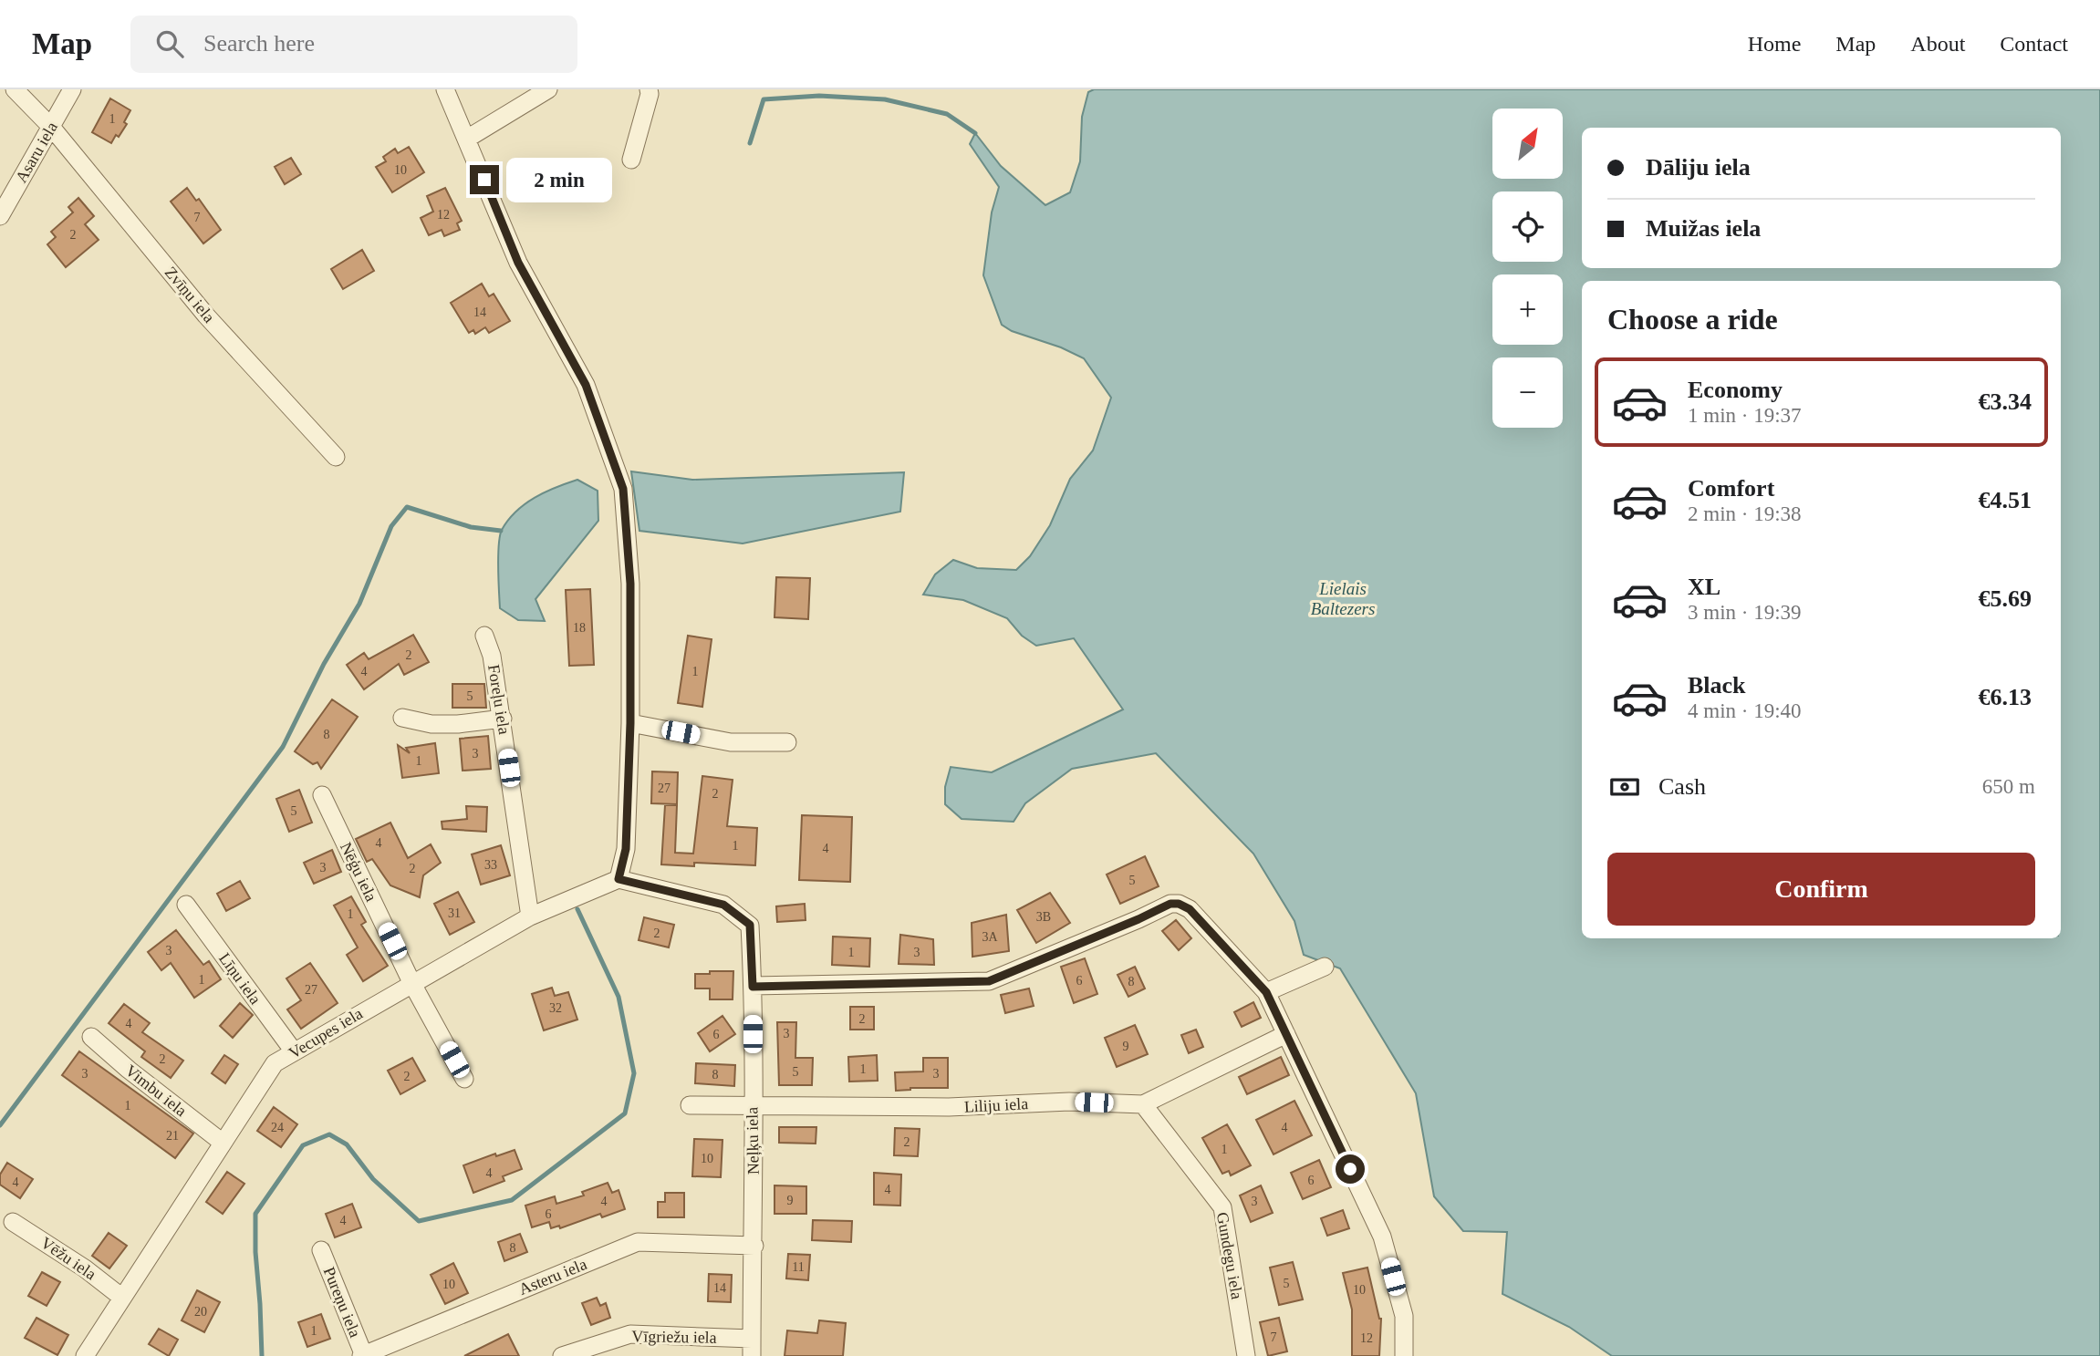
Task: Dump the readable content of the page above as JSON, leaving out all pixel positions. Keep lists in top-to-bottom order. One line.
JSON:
{"streets":{"street":["Asaru iela","Zvīņu iela","Foreļu iela","Nēģu iela","Līņu iela","Vecupes iela","Vimbu iela","Liliju iela","Neļķu iela","Gundegu iela","Vēžu iela","Asteru iela","Pureņu iela","Vīgriežu iela"]},"crossings":[["Asaru iela","Zvīņu iela"],["Foreļu iela","Vecupes iela"],["Nēģu iela","Vecupes iela"],["Līņu iela","Vecupes iela"],["Vecupes iela","Vimbu iela"],["Vecupes iela","Neļķu iela"],["Vecupes iela","Vēžu iela"],["Liliju iela","Neļķu iela"],["Liliju iela","Gundegu iela"],["Neļķu iela","Asteru iela"],["Neļķu iela","Vīgriežu iela"],["Asteru iela","Pureņu iela"]],"water":["Lielais Baltezers"],"house_numbers":["1","10","12","7","2","14","18","2","4","1","5","8","3","1","27","2","5","4","1","4","33","3","2","5","31","1","3B","2","3A","3","1","3","1","6","8","27","32","2","4","3","6","9","2","1","5","3","3","8","2","1","24","4","21","2","1","10","4","6","4","4","9","4","3","6","4","8","11","5","10","14","10","20","1","7","12"],"north":"top right","page":{"header":"Map","search":"Search here","nav":["Home","Map","About","Contact"],"map_buttons":["+","−"],"banner":["Dāliju iela","Muižas iela"],"bubble":"2 min","heading":"Choose a ride","list":[{"name":"Economy","note":"1 min · 19:37","value":"€3.34"},{"name":"Comfort","note":"2 min · 19:38","value":"€4.51"},{"name":"XL","note":"3 min · 19:39","value":"€5.69"},{"name":"Black","note":"4 min · 19:40","value":"€6.13"}],"pay":["Cash","650 m"],"buttons":"Confirm"}}
